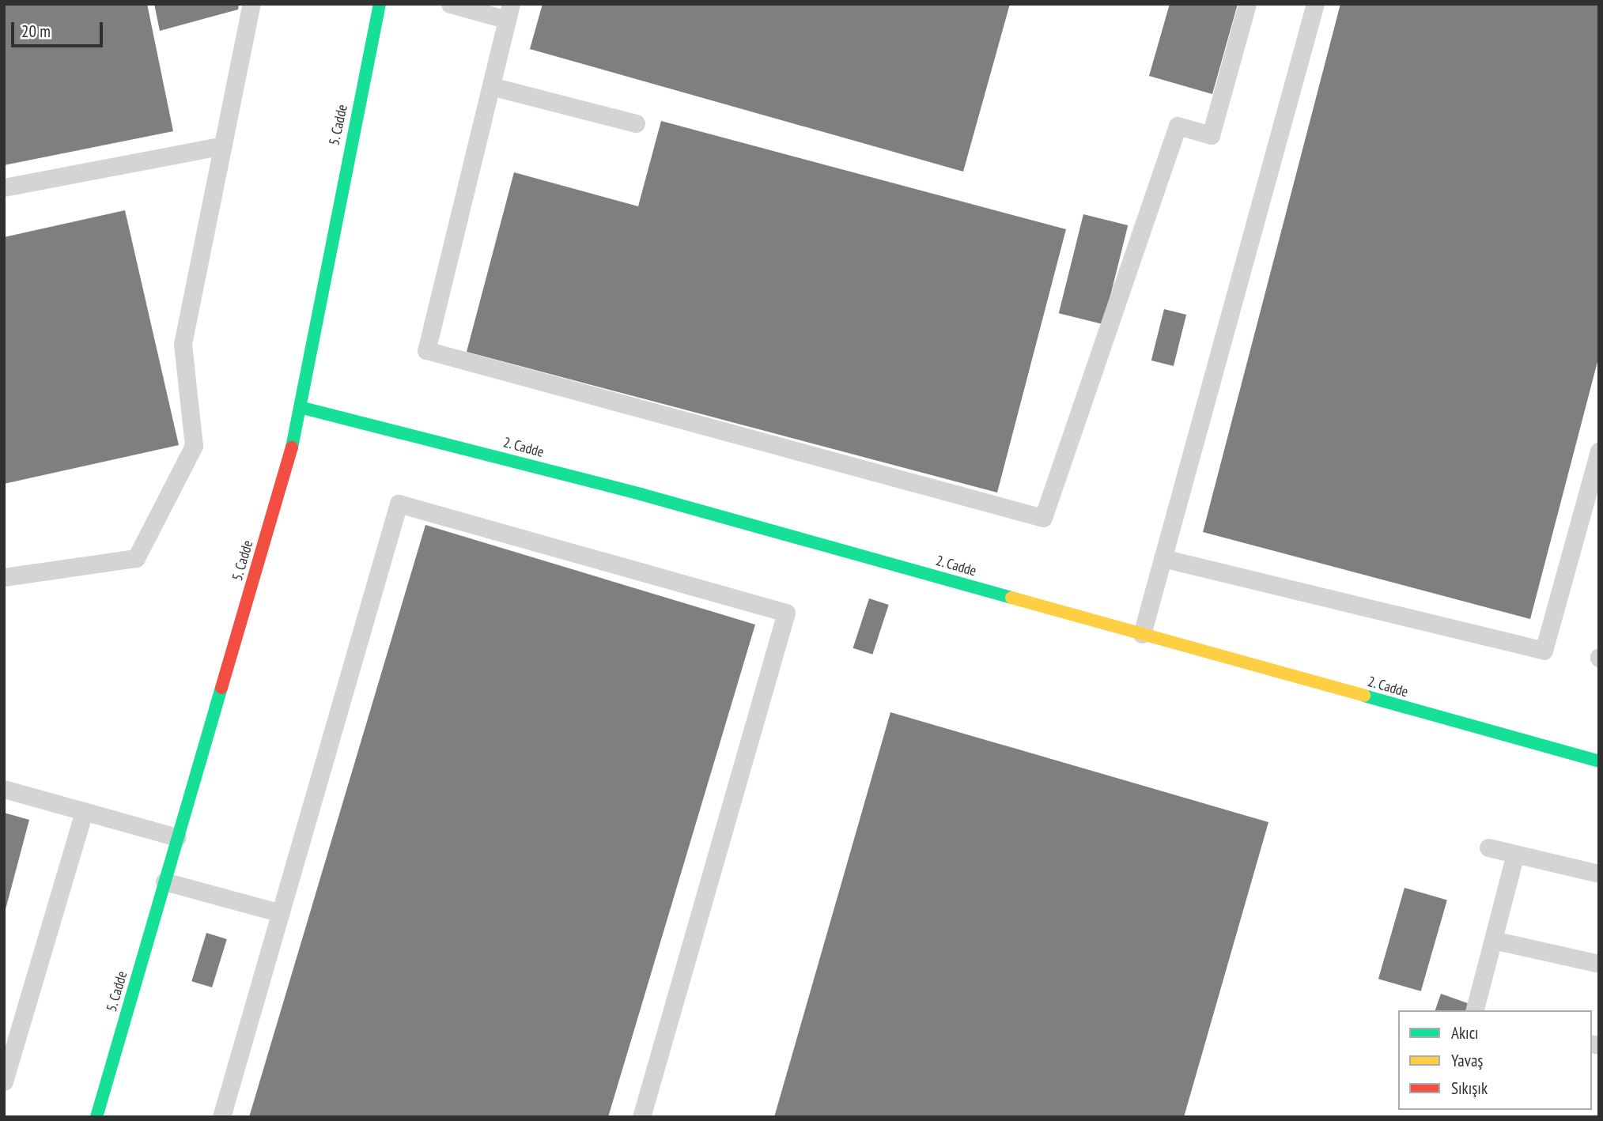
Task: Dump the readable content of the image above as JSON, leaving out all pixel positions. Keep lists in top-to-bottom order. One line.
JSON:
{"streets":{"street":["5. Cadde","2. Cadde"]},"crossings":[["5. Cadde","2. Cadde"]],"legend":["Akıcı","Yavaş","Sıkışık"],"scale_bar":"20 m"}
